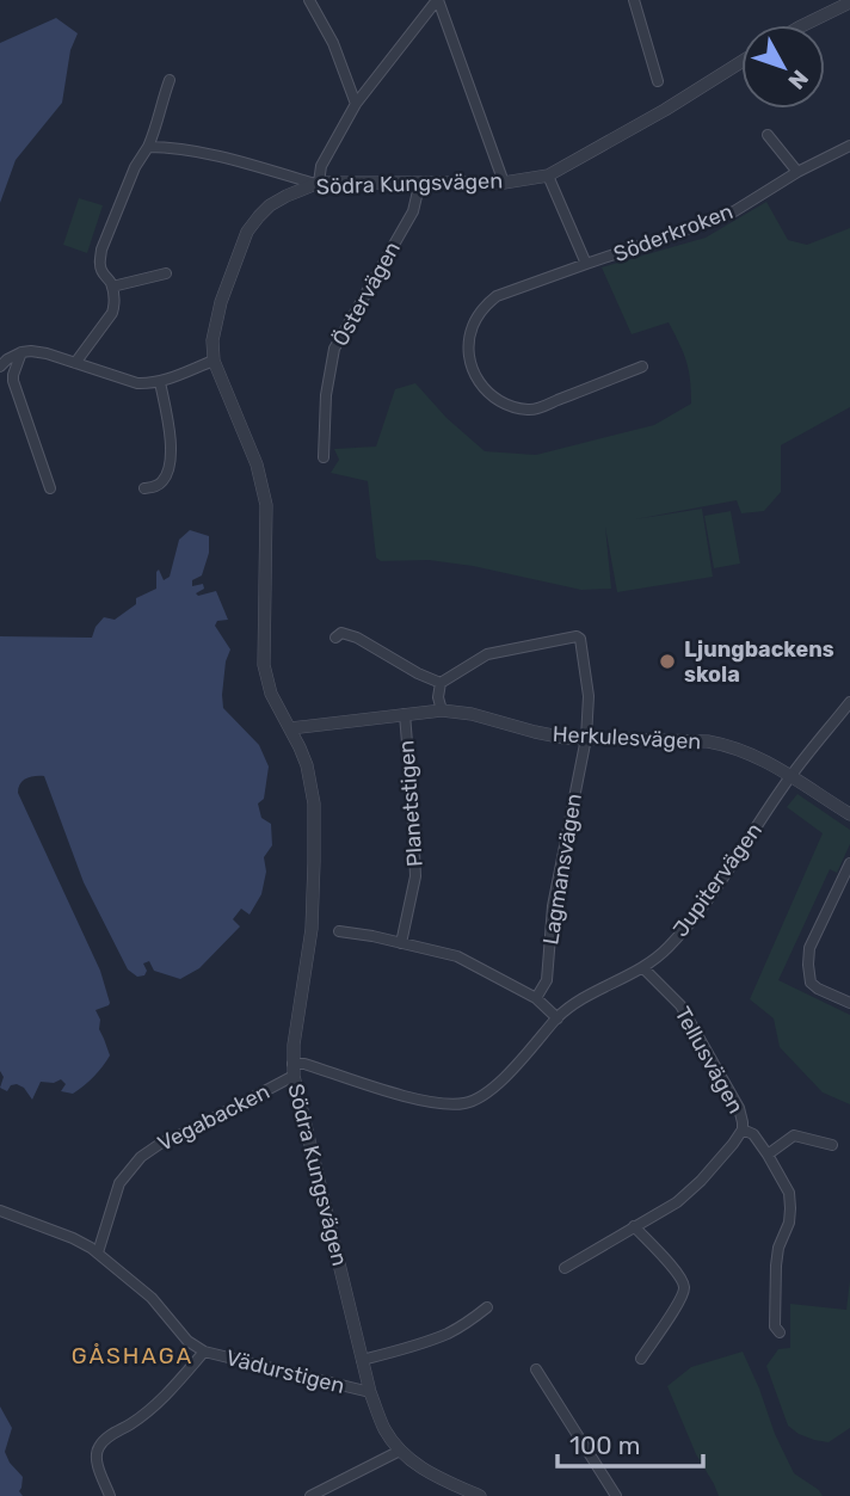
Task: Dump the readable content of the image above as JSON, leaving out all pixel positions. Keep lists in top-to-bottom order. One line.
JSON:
{"streets":{"street":["Södra Kungsvägen","Söderkroken","Östervägen","Herkulesvägen","Planetstigen","Lagmansvägen","Jupitervägen","Tellusvägen","Vegabacken","Vädurstigen"]},"crossings":[["Södra Kungsvägen","Söderkroken"],["Södra Kungsvägen","Östervägen"],["Södra Kungsvägen","Herkulesvägen"],["Södra Kungsvägen","Jupitervägen"],["Södra Kungsvägen","Vegabacken"],["Södra Kungsvägen","Vädurstigen"],["Herkulesvägen","Planetstigen"],["Herkulesvägen","Lagmansvägen"],["Herkulesvägen","Jupitervägen"],["Jupitervägen","Tellusvägen"],["Jupitervägen","Vegabacken"],["Vegabacken","Vädurstigen"]],"districts":["GÅSHAGA"],"places":["Ljungbackens skola"],"scale_bar":"100 m","north":"bottom right"}
